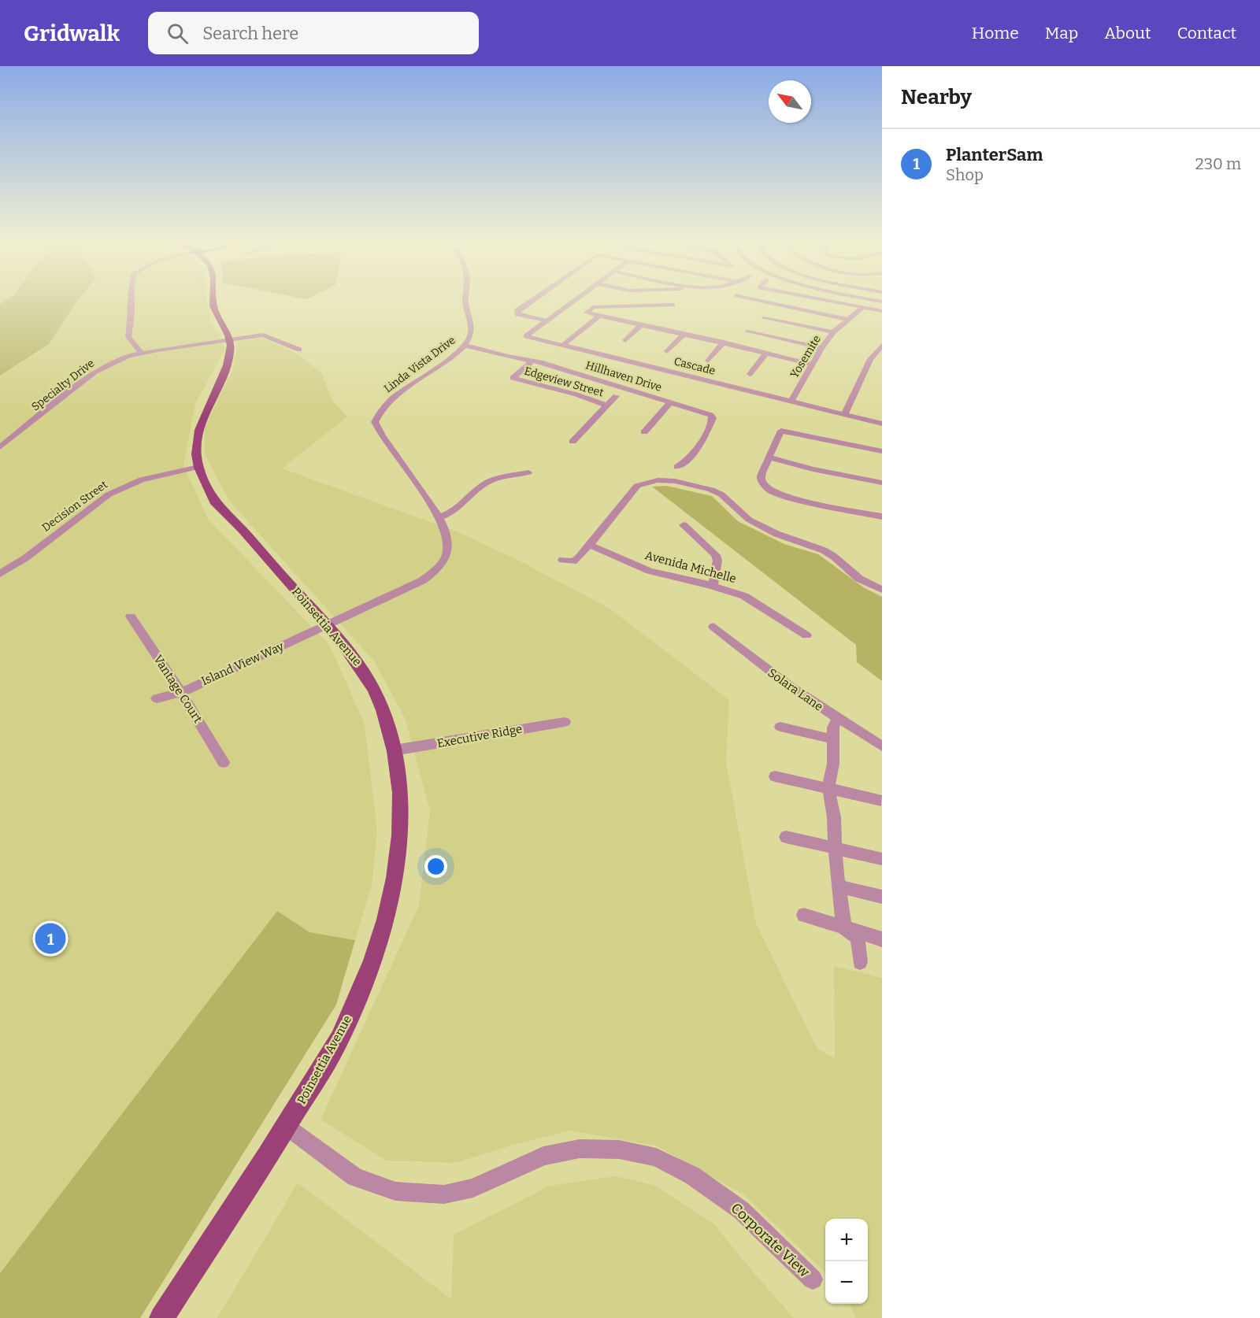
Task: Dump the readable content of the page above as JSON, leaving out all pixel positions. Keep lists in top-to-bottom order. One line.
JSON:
{"streets":{"main road":["Poinsettia Avenue"],"street":["Yosemite","Linda Vista Drive","Cascade","Hillhaven Drive","Edgeview Street","Specialty Drive","Decision Street","Avenida Michelle","Island View Way","Vantage Court","Solara Lane","Executive Ridge","Corporate View"]},"crossings":[["Yosemite","Cascade"],["Linda Vista Drive","Hillhaven Drive"],["Linda Vista Drive","Poinsettia Avenue"],["Linda Vista Drive","Island View Way"],["Hillhaven Drive","Edgeview Street"],["Specialty Drive","Poinsettia Avenue"],["Decision Street","Poinsettia Avenue"],["Poinsettia Avenue","Island View Way"],["Poinsettia Avenue","Executive Ridge"],["Poinsettia Avenue","Corporate View"],["Island View Way","Vantage Court"]],"north":"top left","page":{"header":"Gridwalk","search":"Search here","nav":["Home","Map","About","Contact"],"heading":"Nearby","list":[{"mark":"1","name":"PlanterSam","note":"Shop","value":"230 m"}],"pins":"1","map_buttons":["+","−"]}}
